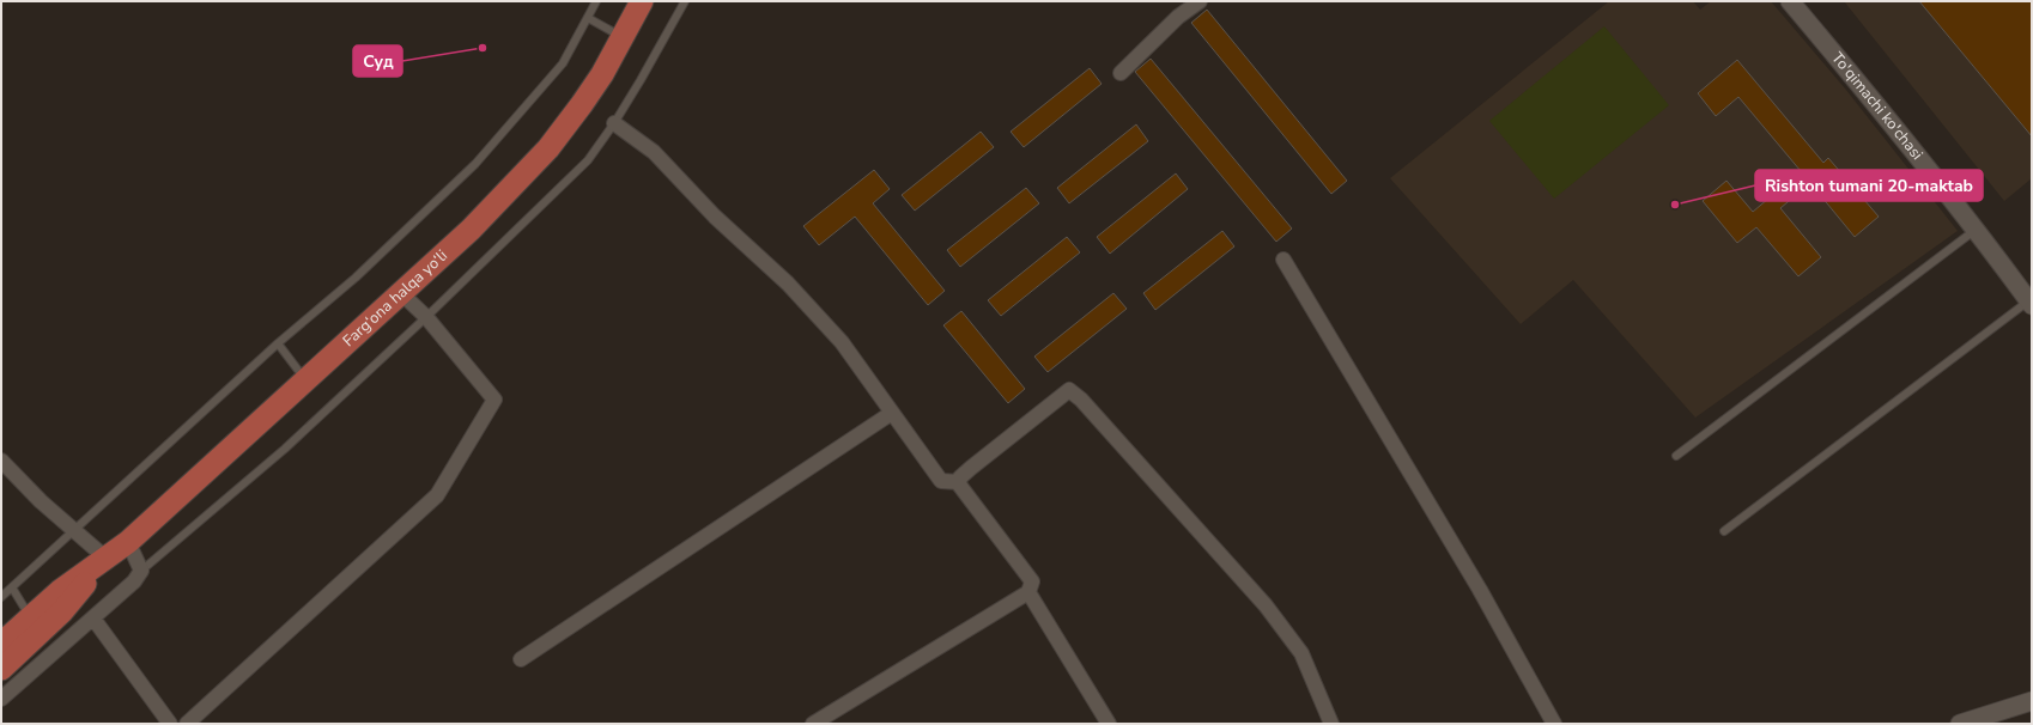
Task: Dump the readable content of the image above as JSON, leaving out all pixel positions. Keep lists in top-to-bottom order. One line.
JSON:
{"streets":{"main road":["Farg‘ona halqa yo‘li"],"street":["To'qimachi ko'chasi"]},"places":["Суд","Rishton tumani 20-maktab"]}
